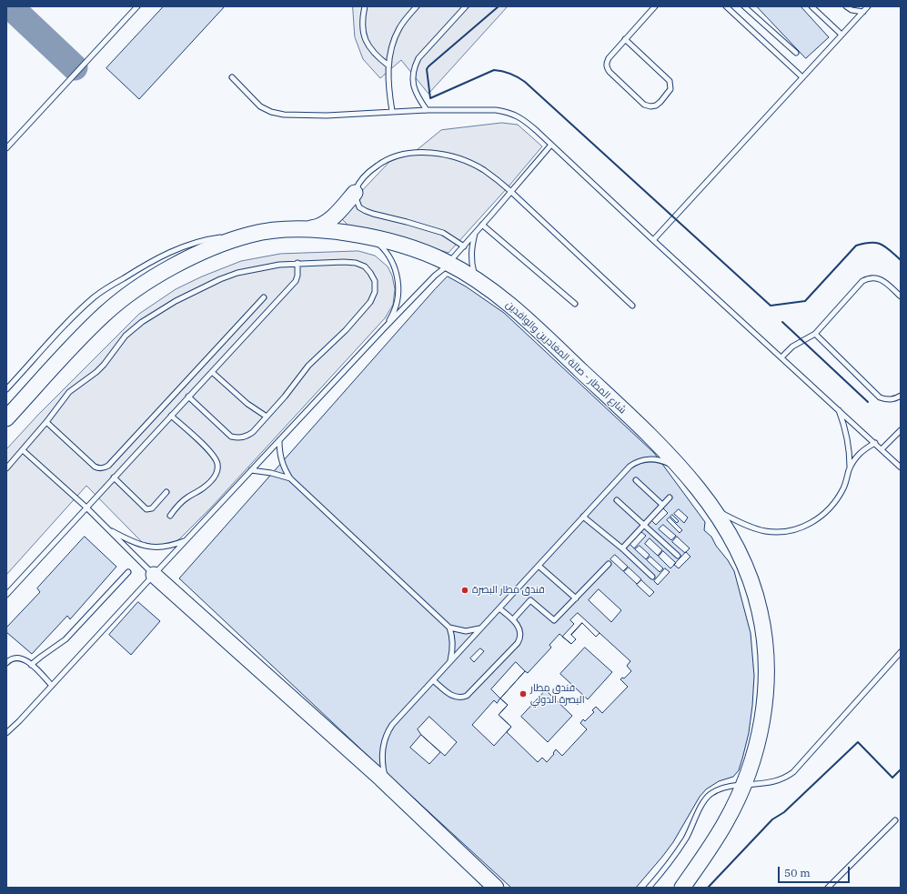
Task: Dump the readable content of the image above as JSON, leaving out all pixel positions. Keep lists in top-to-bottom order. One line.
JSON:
{"streets":{"highway":["شارع المطار - صالة المغادرين والوافدين"]},"places":["فندق مطار البصرة","فندق مطار البصرة الدولي"],"scale_bar":"50 m"}
